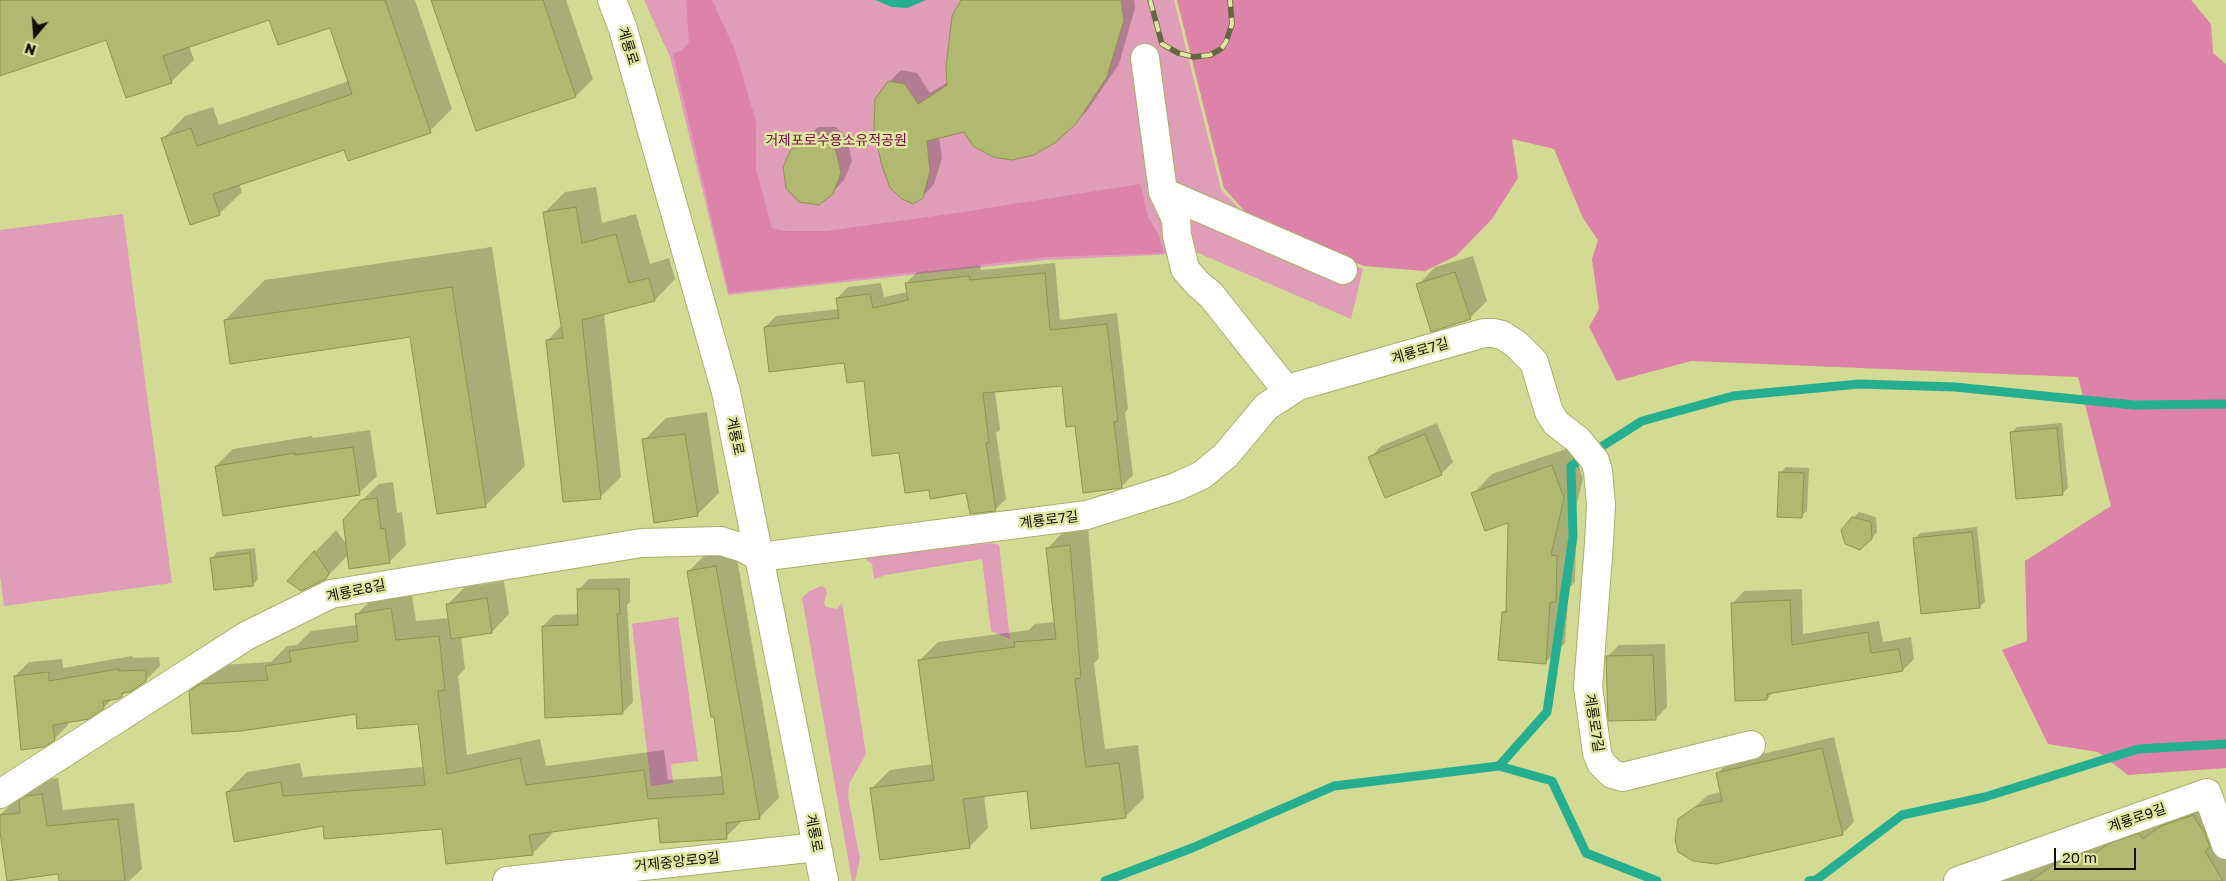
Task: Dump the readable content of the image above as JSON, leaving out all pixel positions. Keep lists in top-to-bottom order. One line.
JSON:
{"streets":{"street":["계룡로","계룡로7길","계룡로8길","계룡로9길","거제중앙로9길"]},"crossings":[["계룡로","계룡로7길"],["계룡로","계룡로8길"],["계룡로","거제중앙로9길"],["계룡로7길","계룡로8길"]],"parks":["거제포로수용소유적공원"],"scale_bar":"20 m","north":"bottom"}
